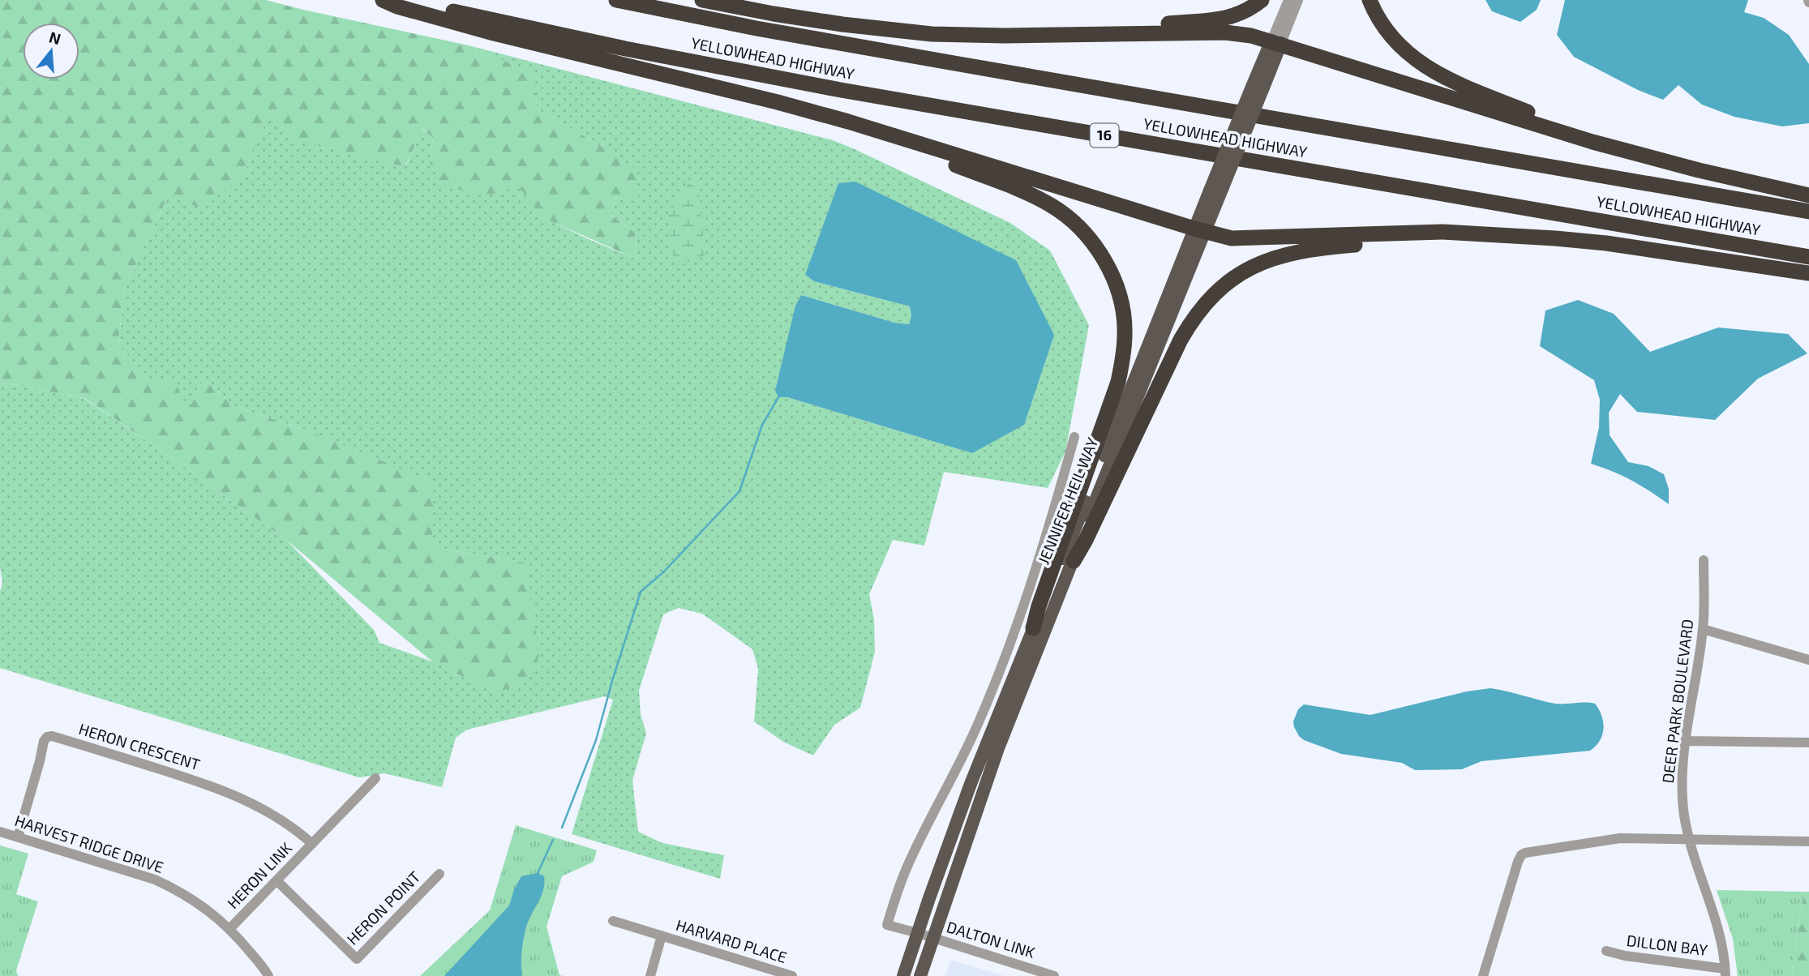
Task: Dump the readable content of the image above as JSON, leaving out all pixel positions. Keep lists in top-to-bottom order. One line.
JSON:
{"streets":{"highway":["YELLOWHEAD HIGHWAY","16"],"main road":["JENNIFER HEIL WAY"],"street":["DEER PARK BOULEVARD","HERON CRESCENT","HARVEST RIDGE DRIVE","HERON LINK","HERON POINT","DALTON LINK","HARVARD PLACE","DILLON BAY"]},"crossings":[["JENNIFER HEIL WAY","DALTON LINK"],["DEER PARK BOULEVARD","DILLON BAY"],["HERON CRESCENT","HARVEST RIDGE DRIVE"],["HERON CRESCENT","HERON LINK"],["HARVEST RIDGE DRIVE","HERON LINK"],["HERON LINK","HERON POINT"]],"north":"top"}
